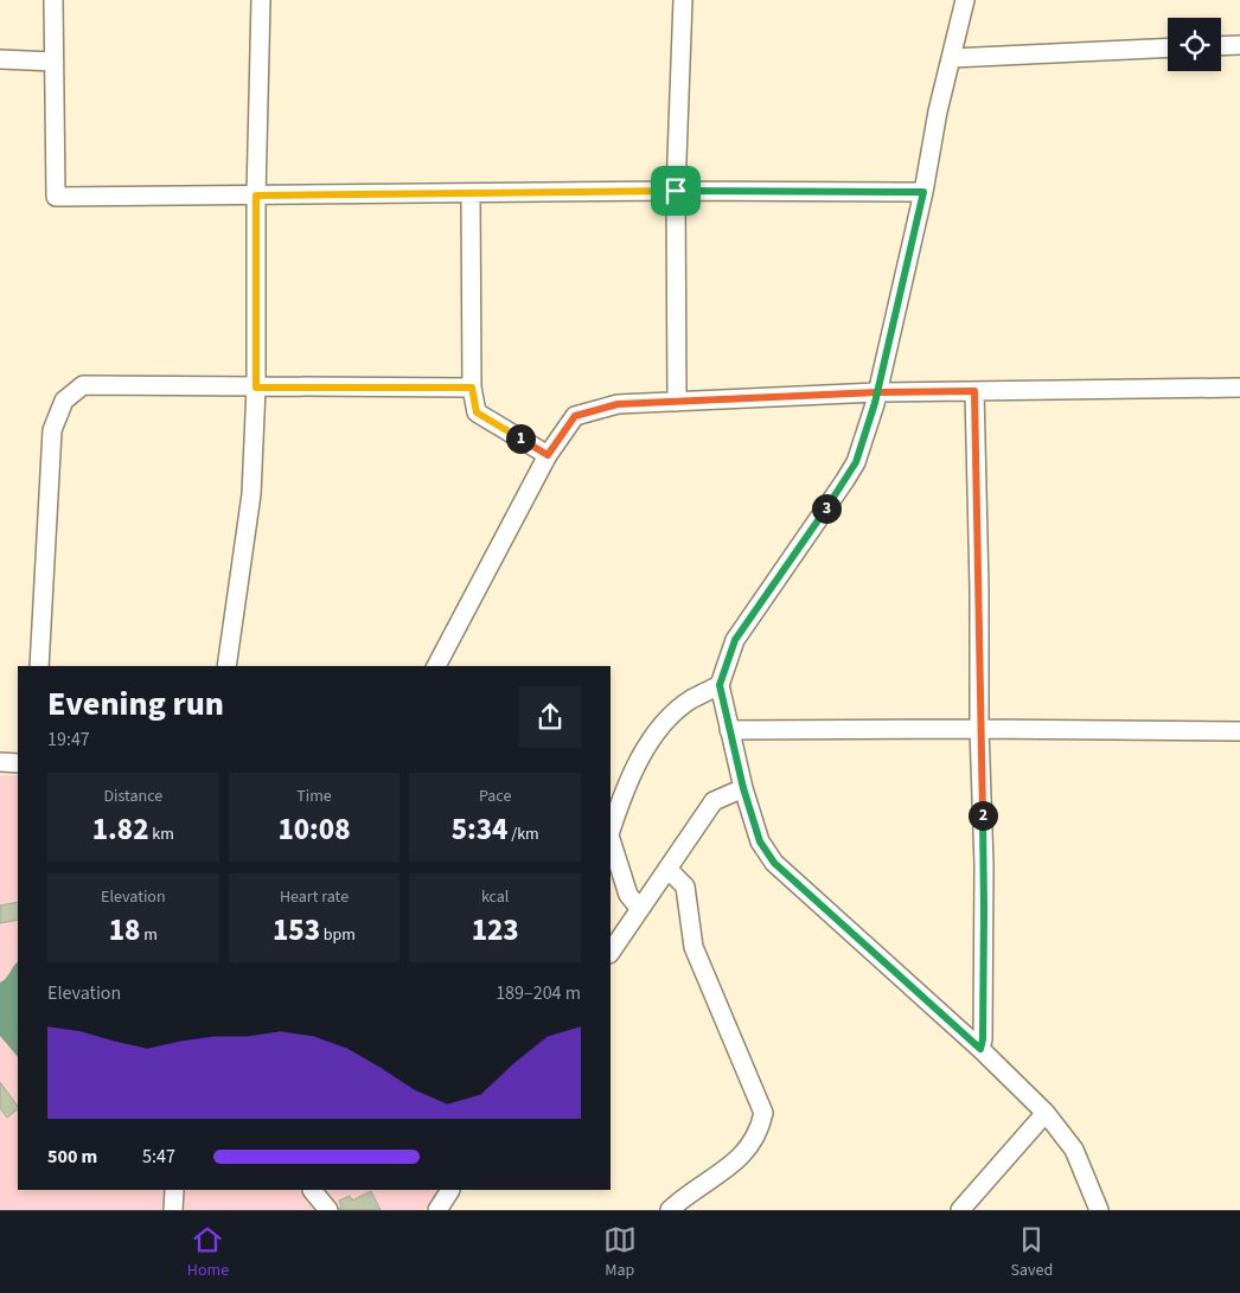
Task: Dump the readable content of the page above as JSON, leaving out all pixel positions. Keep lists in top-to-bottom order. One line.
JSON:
{"page":{"pins":["1","3","2"],"heading":["Evening run","19:47"],"stats":[["Distance","1.82 km"],["Time","10:08"],["Pace","5:34 /km"],["Elevation","18 m"],["Heart rate","153 bpm"],["kcal","123"]],"chart":["Elevation","189–204 m"],"list":[{"name":"500 m","note":"5:47"}],"tabs":["Home","Map","Saved"]}}
